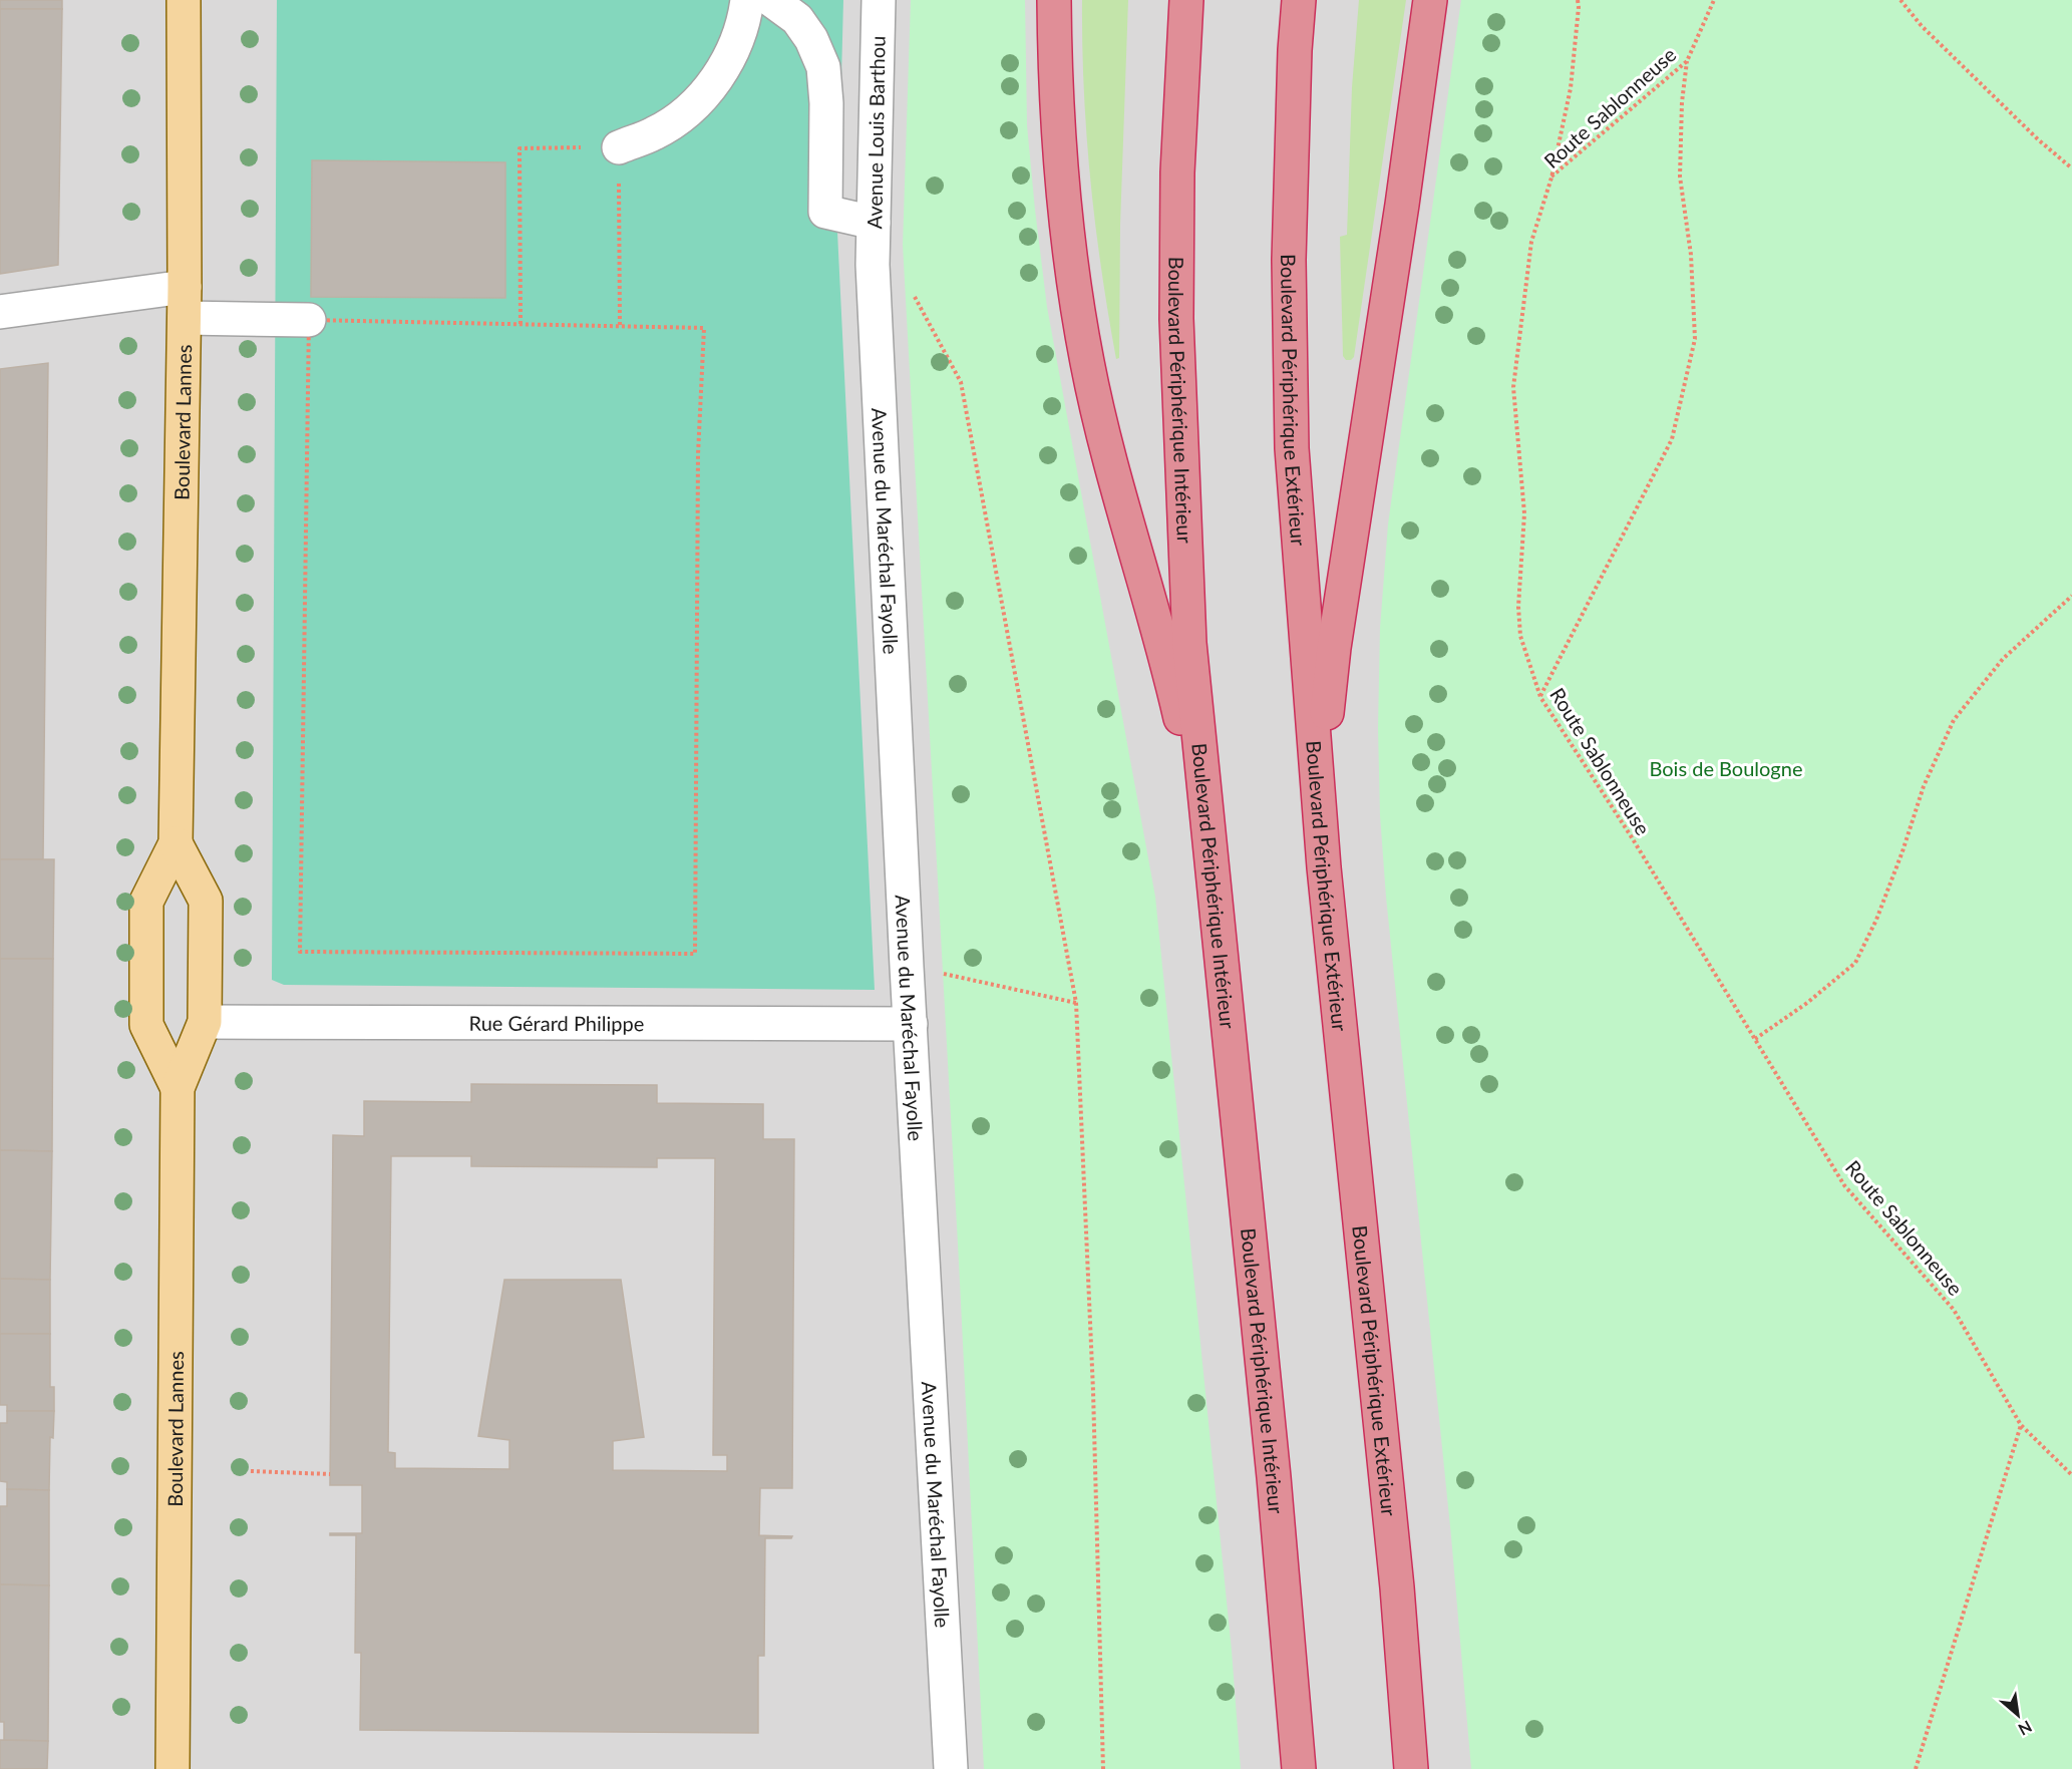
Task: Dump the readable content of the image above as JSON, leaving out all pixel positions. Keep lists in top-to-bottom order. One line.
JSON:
{"streets":{"highway":["Boulevard Périphérique Extérieur","Boulevard Périphérique Intérieur"],"main road":["Boulevard Lannes"],"street":["Avenue Louis Barthou","Avenue du Maréchal Fayolle","Rue Gérard Philippe"],"path":["Route Sablonneuse"]},"crossings":[["Avenue Louis Barthou","Avenue du Maréchal Fayolle"],["Boulevard Lannes","Rue Gérard Philippe"],["Avenue du Maréchal Fayolle","Rue Gérard Philippe"]],"parks":["Bois de Boulogne"],"north":"bottom right"}
